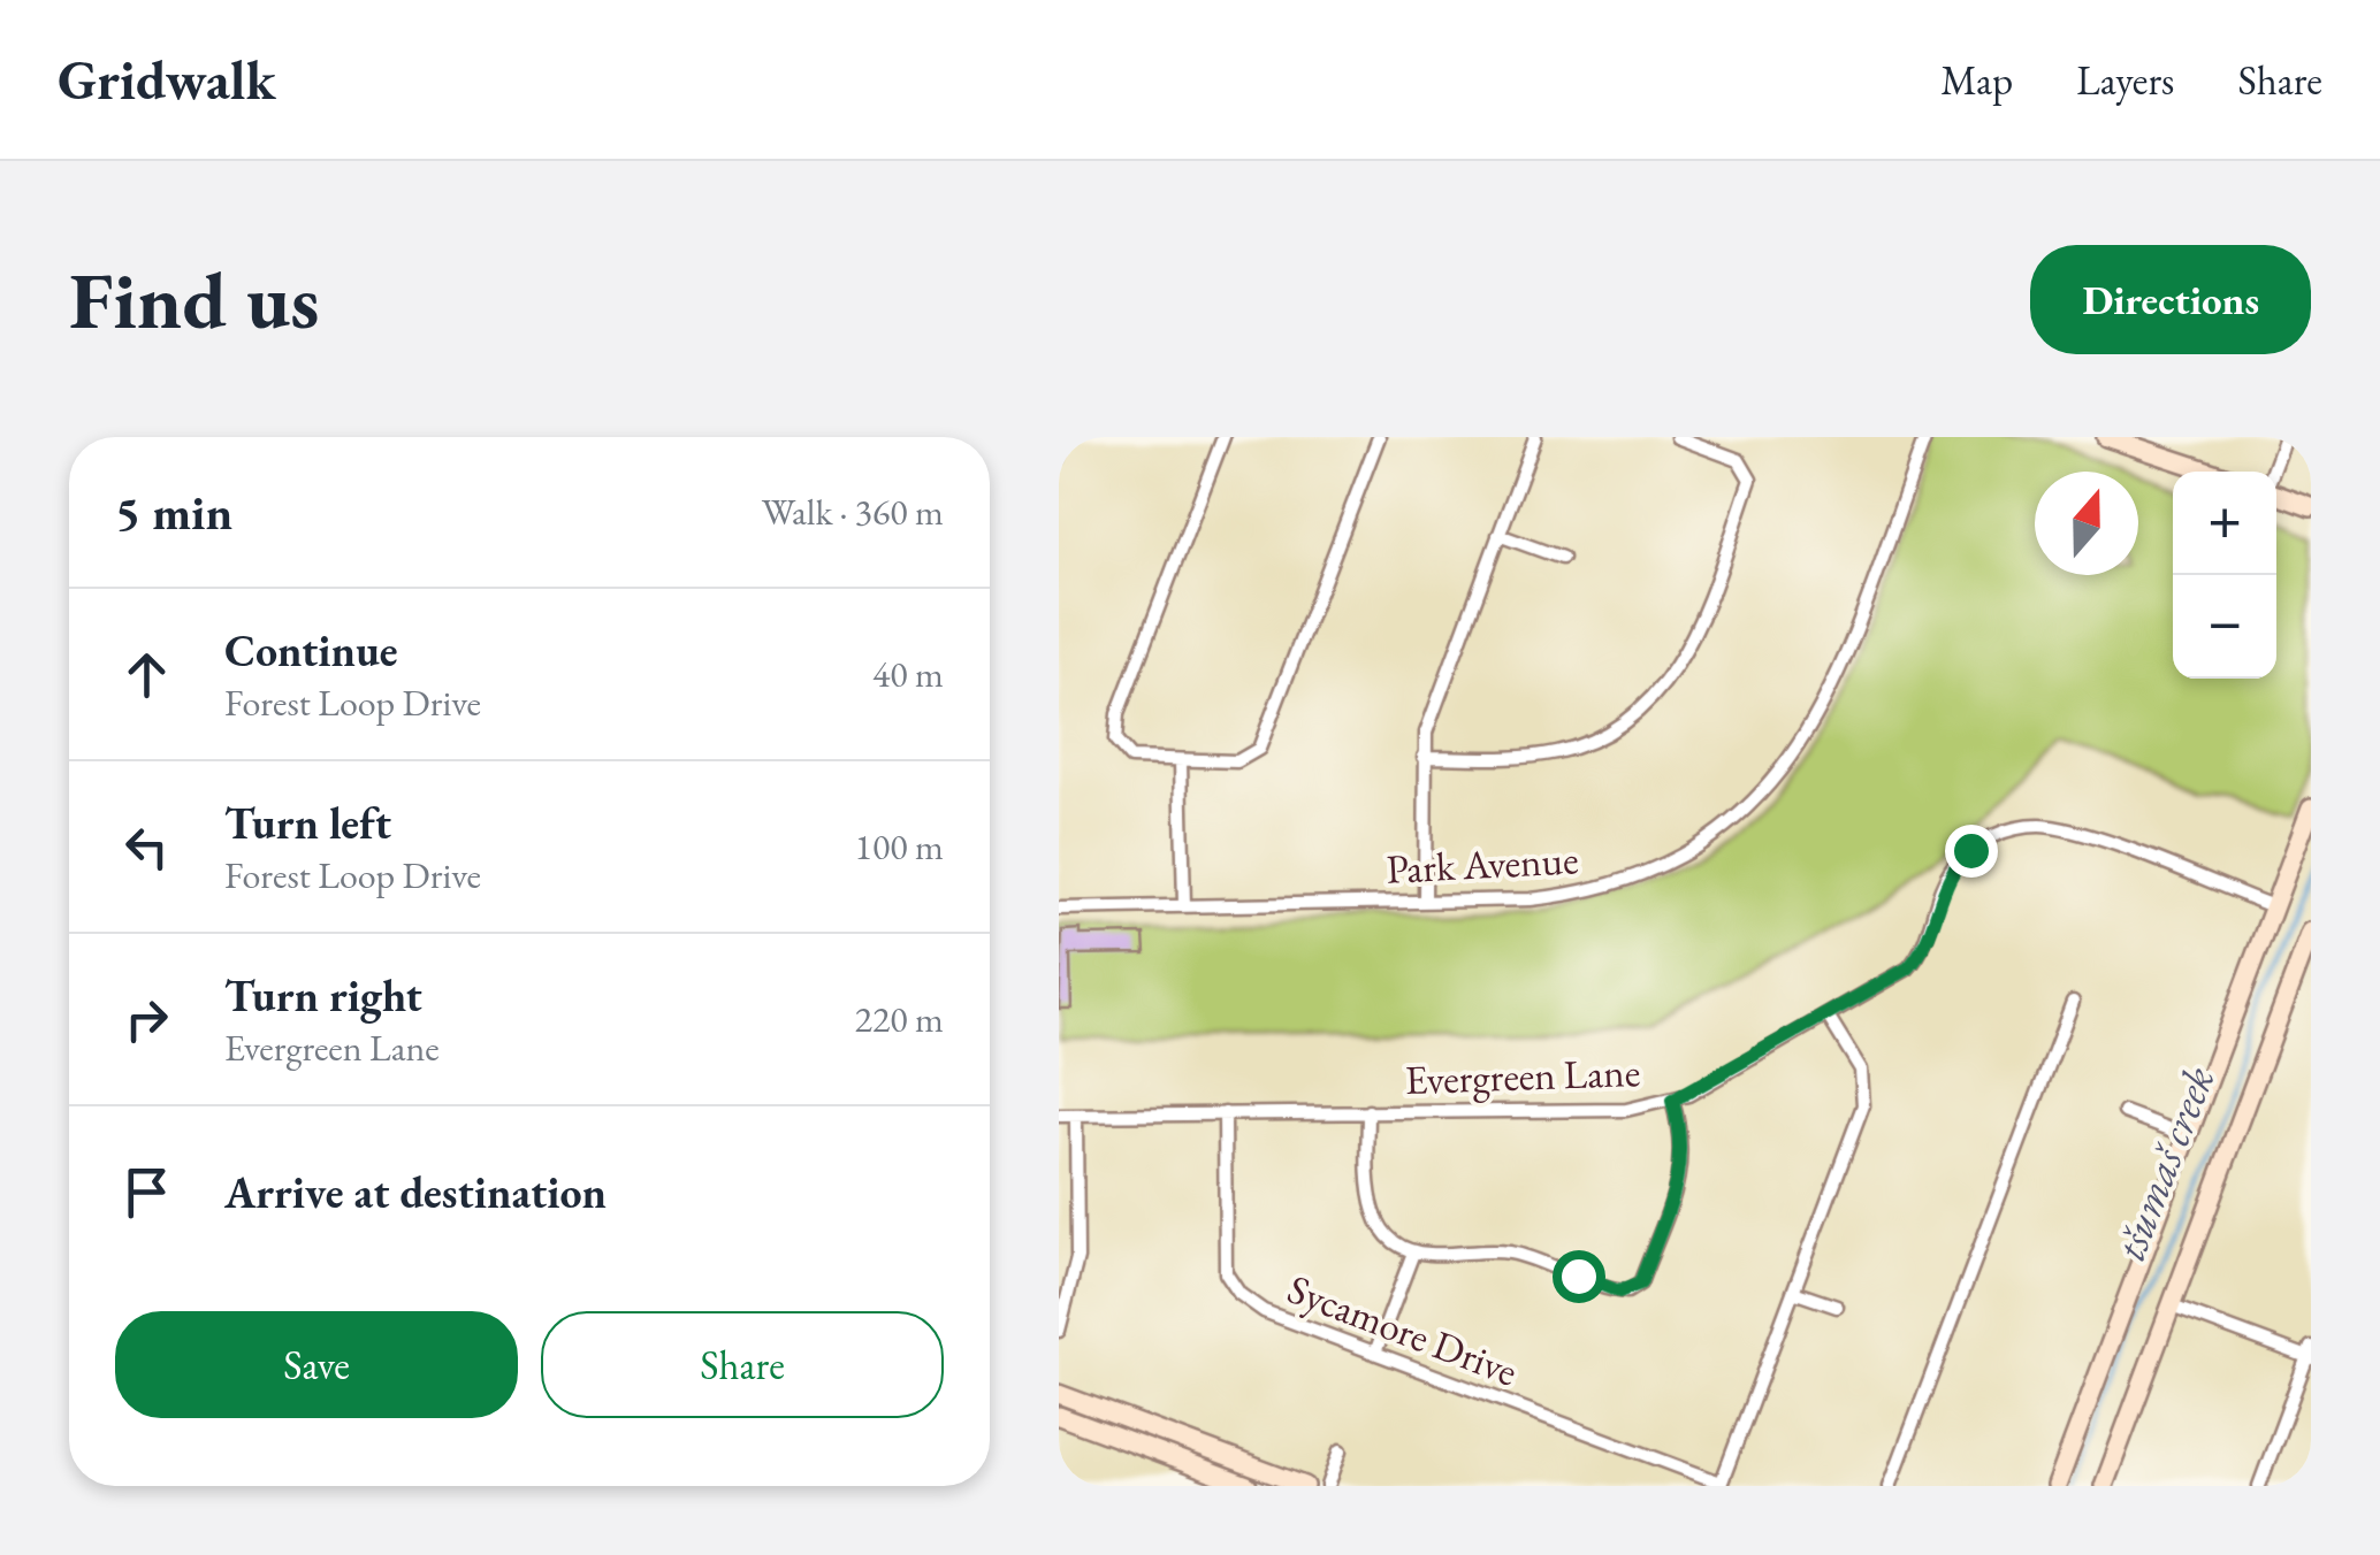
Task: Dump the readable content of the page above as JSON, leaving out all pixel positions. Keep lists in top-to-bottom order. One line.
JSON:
{"streets":{"street":["Park Avenue","Evergreen Lane","Sycamore Drive"]},"crossings":[["Evergreen Lane","Sycamore Drive"]],"water":["tšumaš creek"],"north":"top","page":{"header":"Gridwalk","nav":["Map","Layers","Share"],"buttons":["Directions",["Save","Share"]],"title":"Find us","heading":["5 min","Walk · 360 m"],"map_buttons":["+","−"],"list":[["Continue","Forest Loop Drive","40 m"],["Turn left","Forest Loop Drive","100 m"],["Turn right","Evergreen Lane","220 m"],"Arrive at destination"]}}
